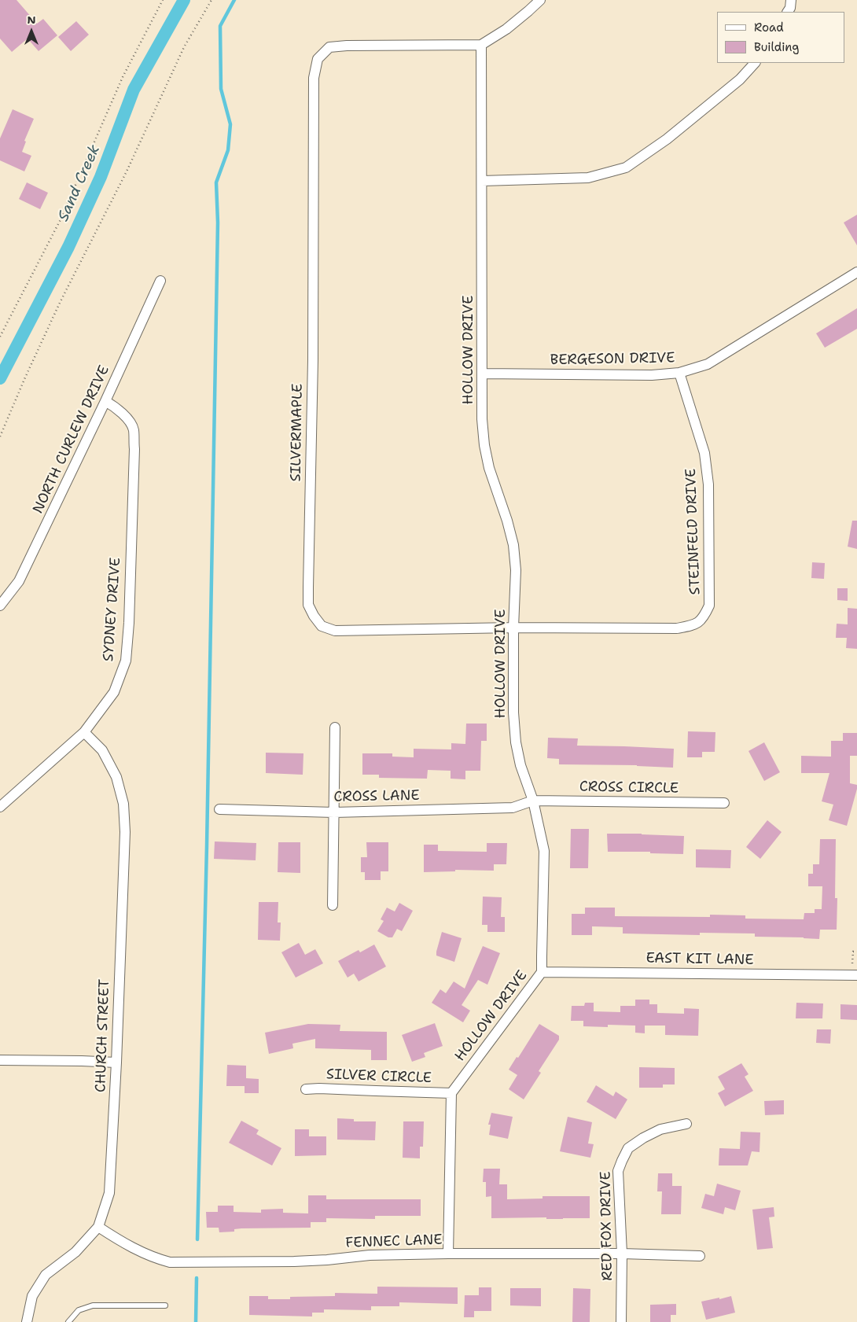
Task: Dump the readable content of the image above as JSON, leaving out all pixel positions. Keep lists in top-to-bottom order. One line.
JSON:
{"streets":{"street":["HOLLOW DRIVE","BERGESON DRIVE","SILVERMAPLE","NORTH CURLEW DRIVE","STEINFELD DRIVE","SYDNEY DRIVE","CROSS CIRCLE","CROSS LANE","EAST KIT LANE","CHURCH STREET","SILVER CIRCLE","RED FOX DRIVE","FENNEC LANE"]},"crossings":[["HOLLOW DRIVE","BERGESON DRIVE"],["HOLLOW DRIVE","SILVERMAPLE"],["HOLLOW DRIVE","STEINFELD DRIVE"],["HOLLOW DRIVE","CROSS CIRCLE"],["HOLLOW DRIVE","CROSS LANE"],["HOLLOW DRIVE","EAST KIT LANE"],["HOLLOW DRIVE","SILVER CIRCLE"],["BERGESON DRIVE","STEINFELD DRIVE"],["SILVERMAPLE","STEINFELD DRIVE"],["NORTH CURLEW DRIVE","SYDNEY DRIVE"],["SYDNEY DRIVE","CHURCH STREET"],["CROSS CIRCLE","CROSS LANE"],["CHURCH STREET","FENNEC LANE"],["RED FOX DRIVE","FENNEC LANE"]],"water":["Sand Creek"],"legend":["Road","Building"],"north":"top"}
